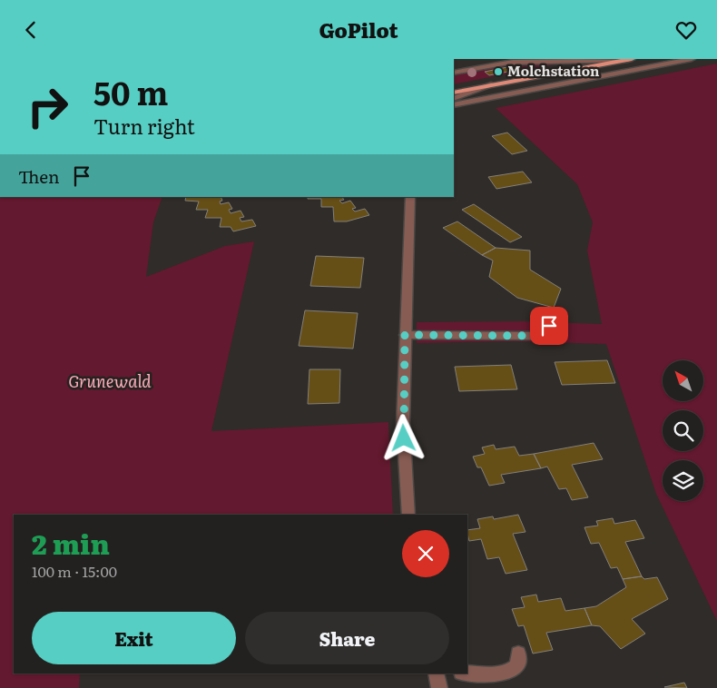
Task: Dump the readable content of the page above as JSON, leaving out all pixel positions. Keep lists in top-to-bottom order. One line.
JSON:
{"parks":["Grunewald"],"places":["Molchstation"],"north":"top left","page":{"header":"GoPilot","turn":["50 m","Turn right"],"then":"Then","heading":["2 min","100 m · 15:00"],"buttons":["Exit","Share"]}}
